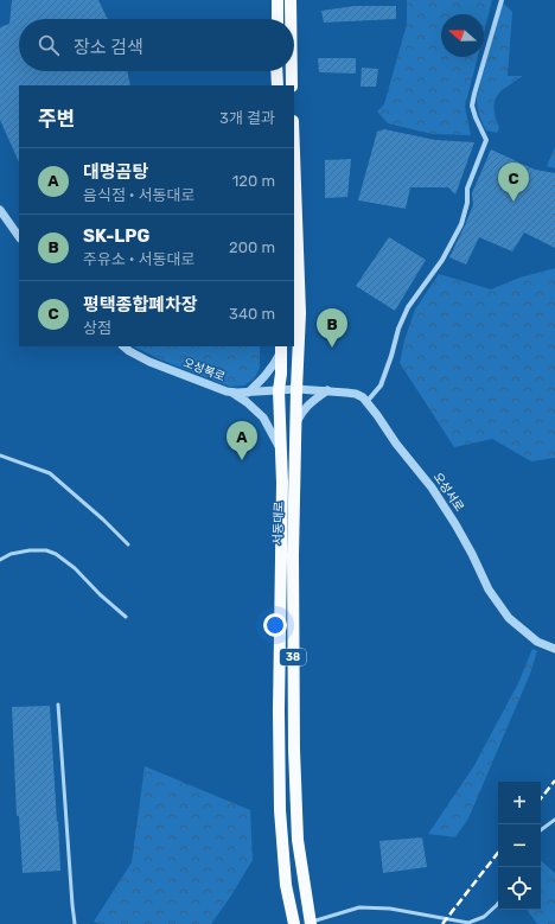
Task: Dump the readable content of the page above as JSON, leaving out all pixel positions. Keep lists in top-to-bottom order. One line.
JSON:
{"streets":{"main road":["서동대로","38"],"street":["오성북로","오성서로"]},"crossings":[["오성북로","오성서로"],["오성서로","서동대로"]],"north":"left","page":{"search":"장소 검색","heading":["주변","3개 결과"],"list":[{"mark":"A","name":"대명곰탕","note":"음식점 · 서동대로","value":"120 m"},{"mark":"B","name":"SK-LPG","note":"주유소 · 서동대로","value":"200 m"},{"mark":"C","name":"평택종합폐차장","note":"상점","value":"340 m"}],"pins":["C","B","A"],"map_buttons":["+","−"]}}
